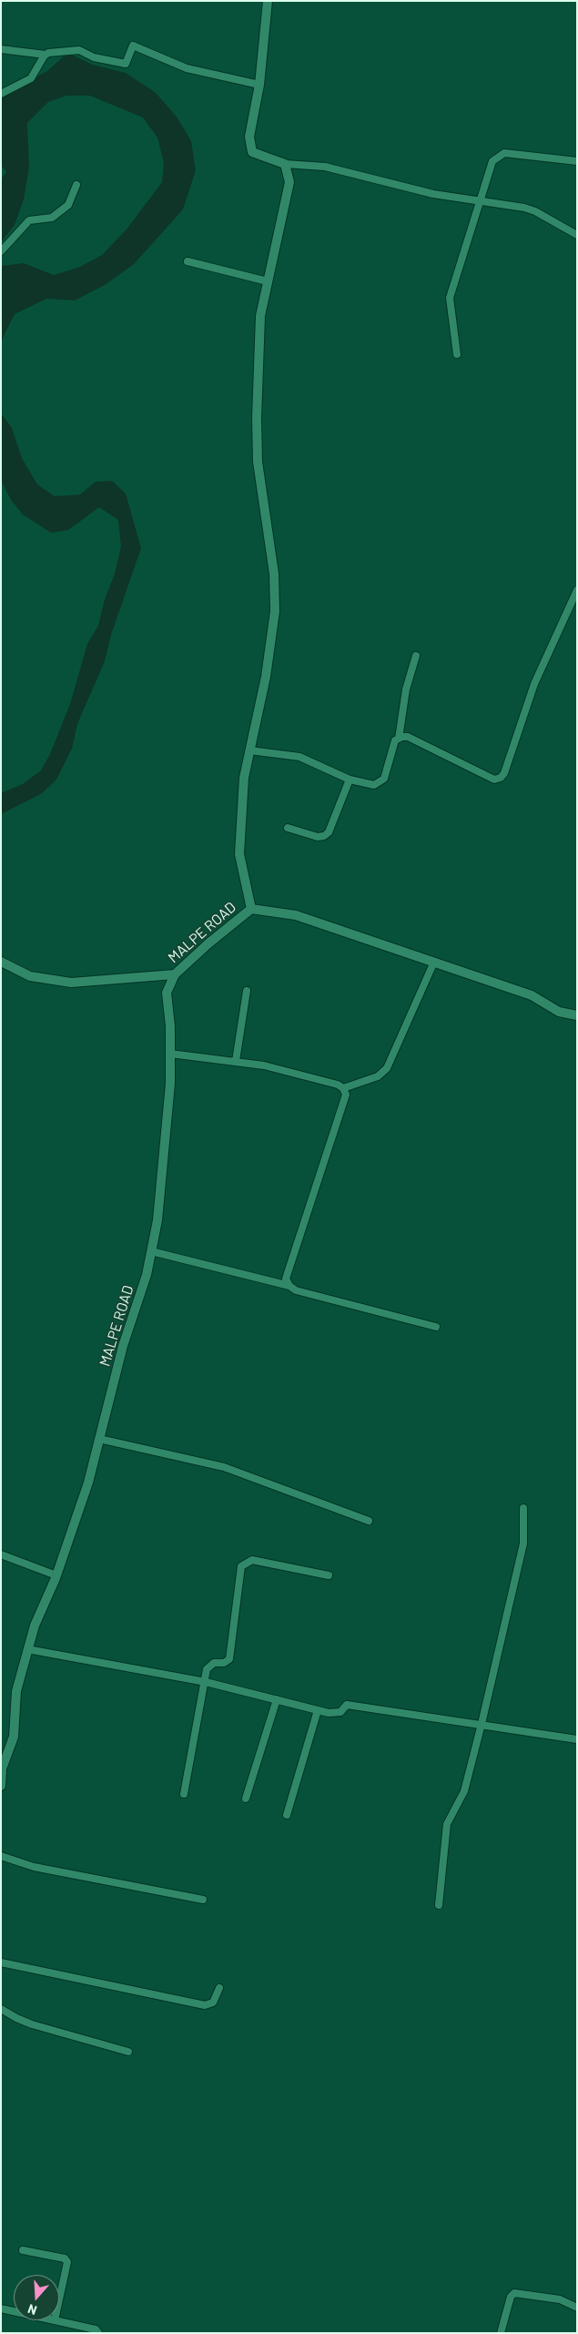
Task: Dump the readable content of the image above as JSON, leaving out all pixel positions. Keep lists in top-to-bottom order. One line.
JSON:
{"streets":{"street":["MALPE ROAD"]},"north":"bottom"}
